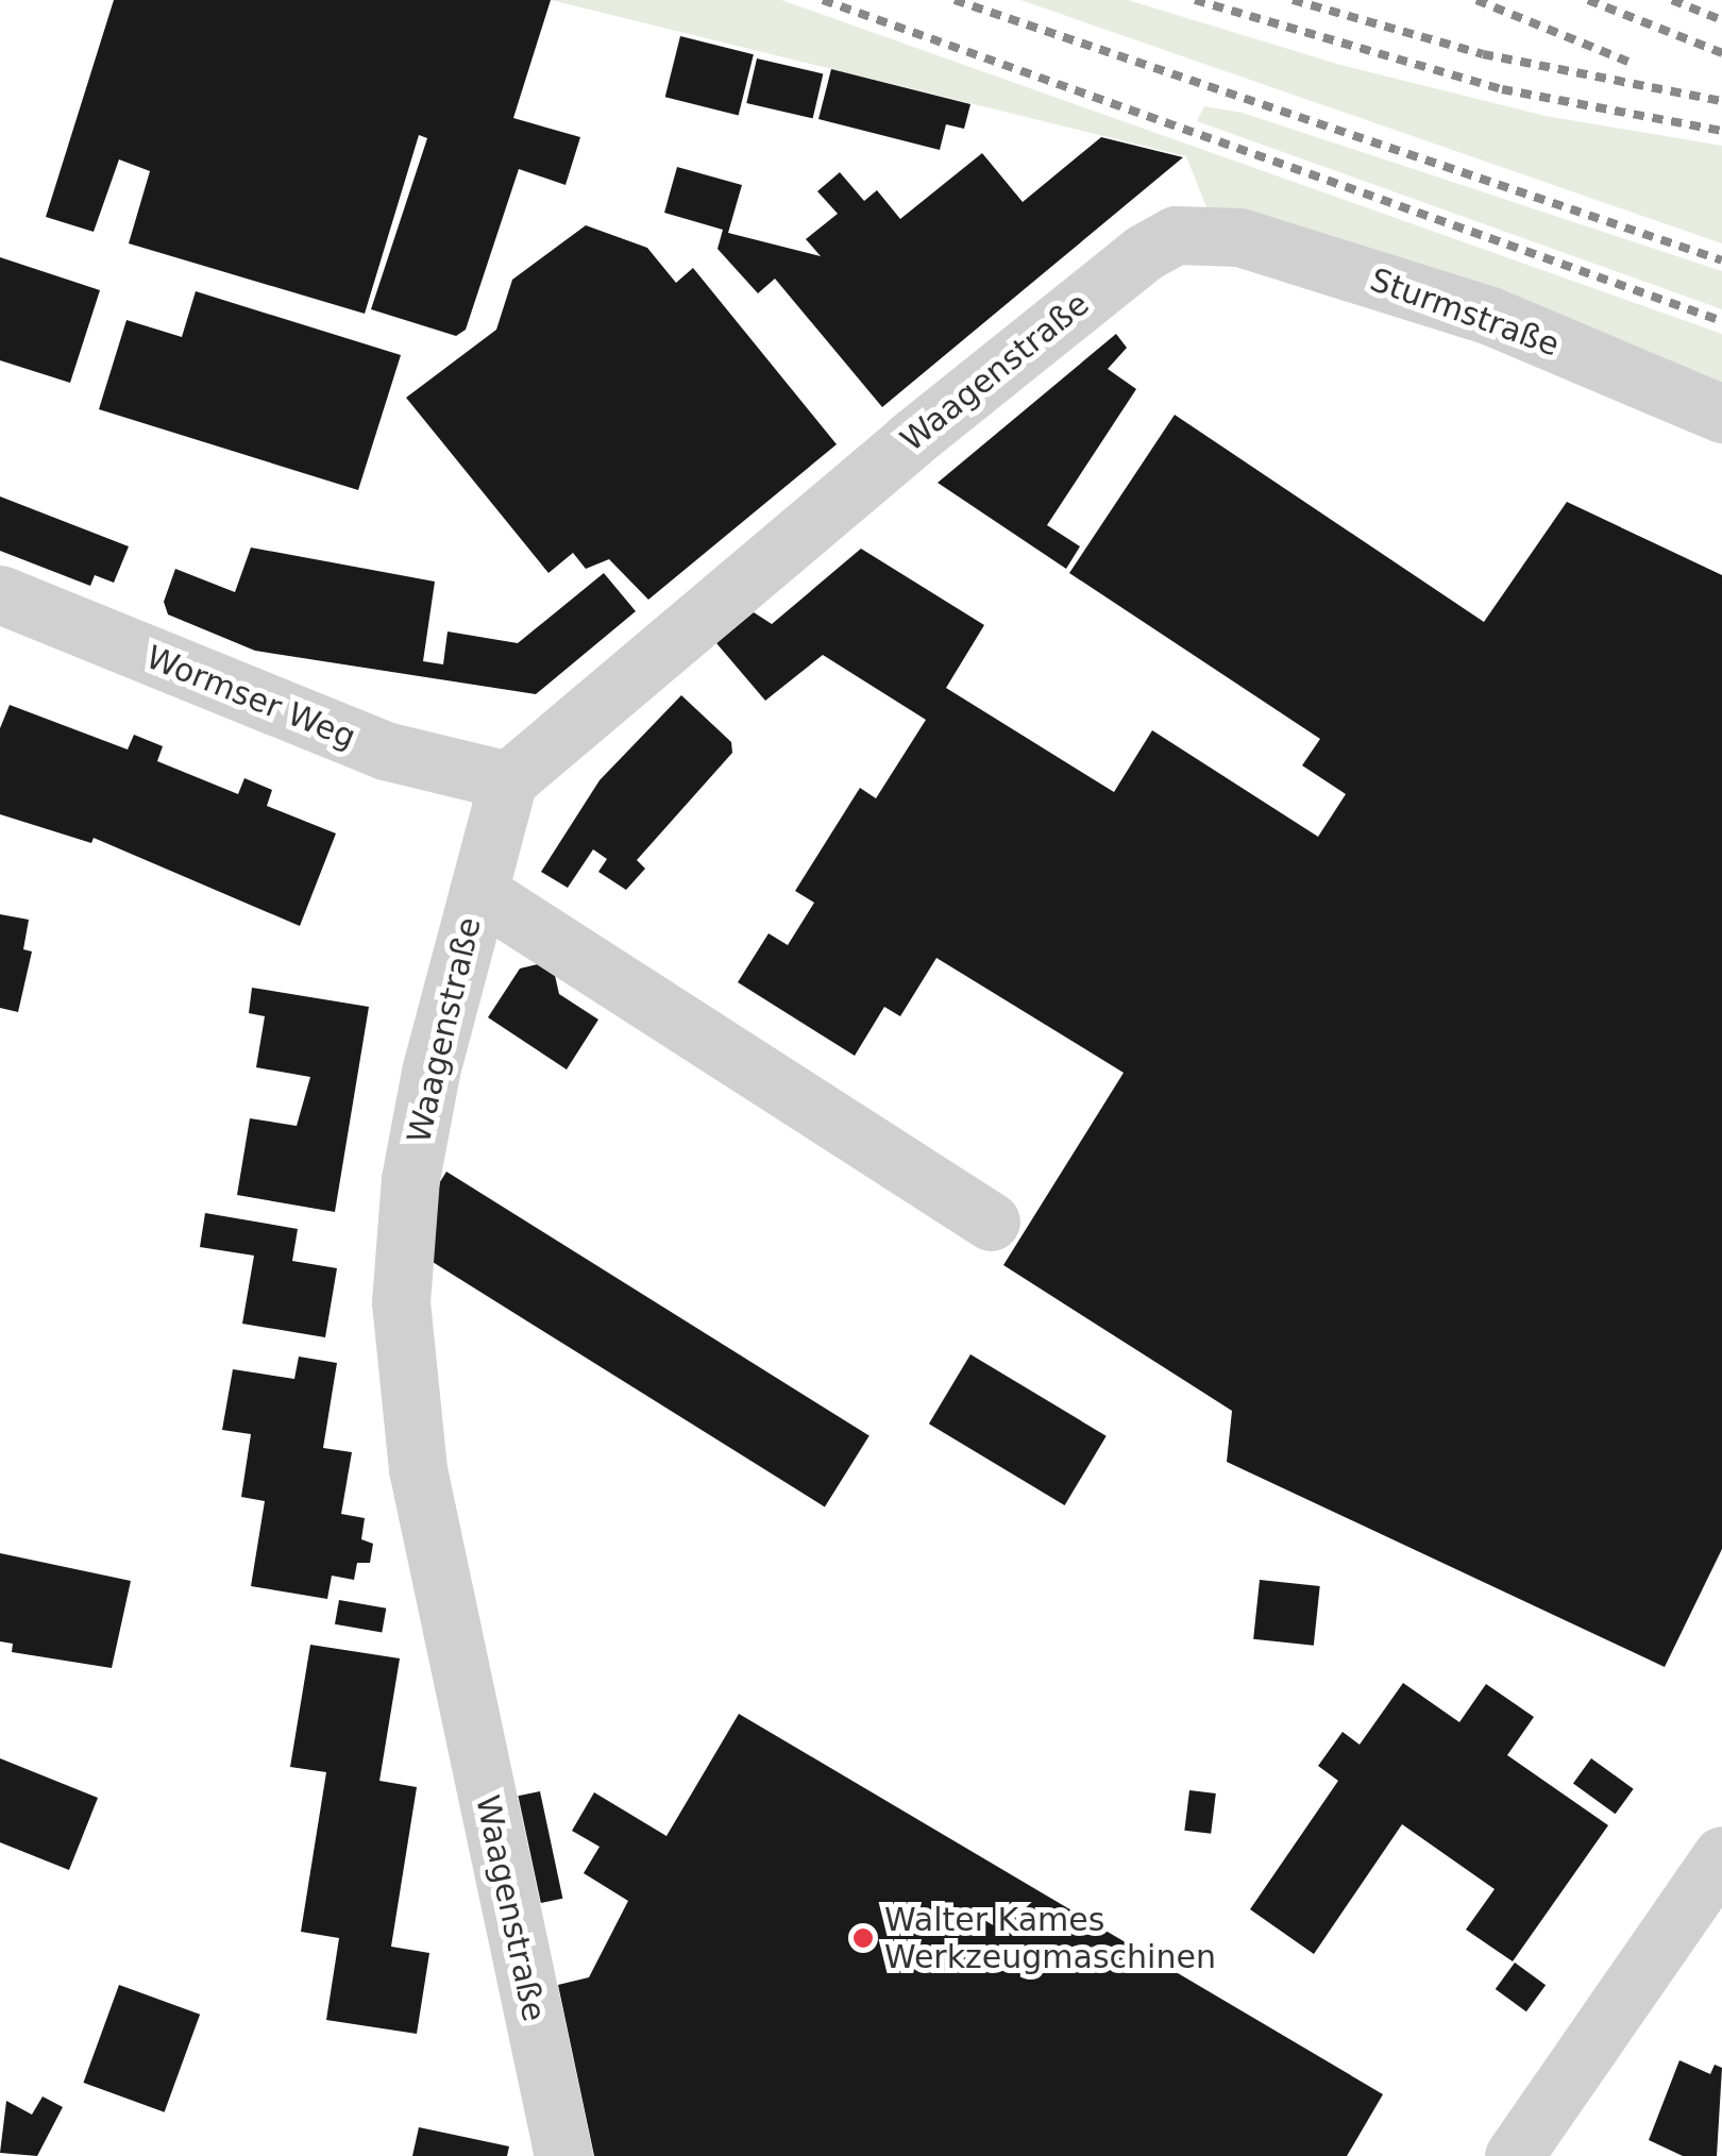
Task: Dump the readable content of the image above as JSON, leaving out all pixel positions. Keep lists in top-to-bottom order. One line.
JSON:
{"streets":{"street":["Sturmstraße","Waagenstraße","Wormser Weg"]},"crossings":[["Sturmstraße","Waagenstraße"],["Waagenstraße","Wormser Weg"]],"places":["Walter Kames Werkzeugmaschinen"]}
